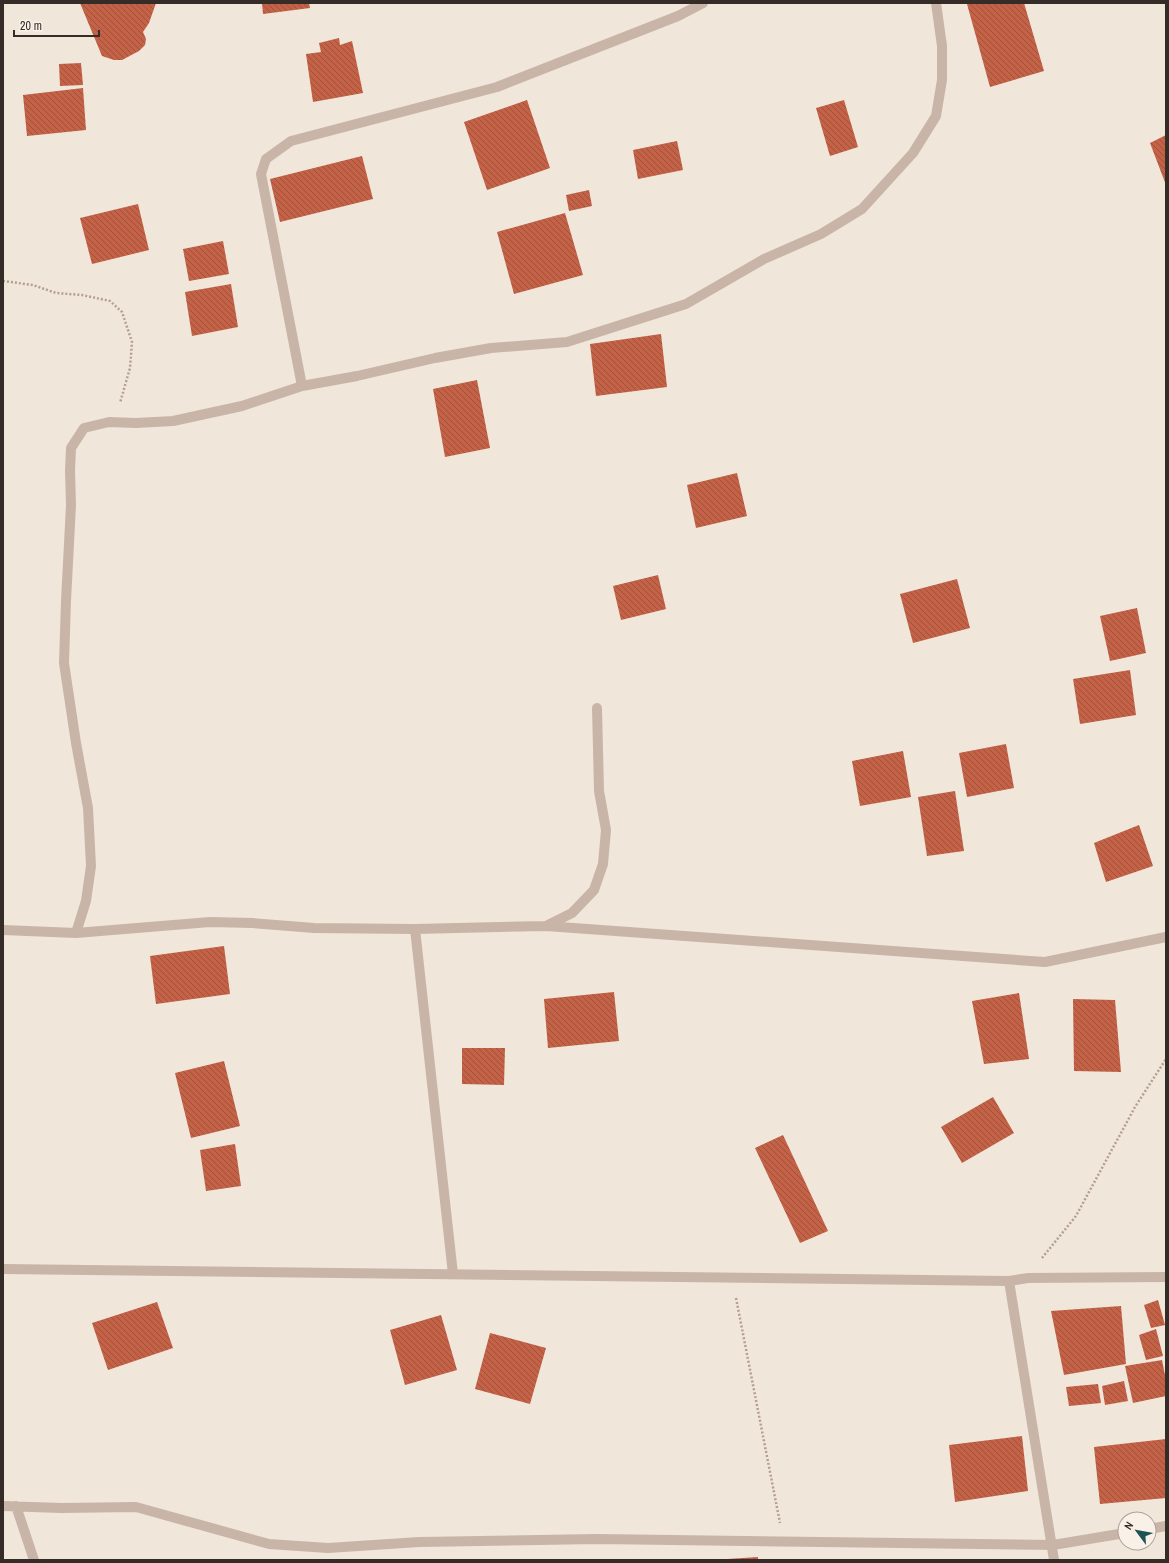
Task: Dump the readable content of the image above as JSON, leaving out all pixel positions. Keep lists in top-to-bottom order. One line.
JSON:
{"scale_bar":"20 m","north":"top left"}
